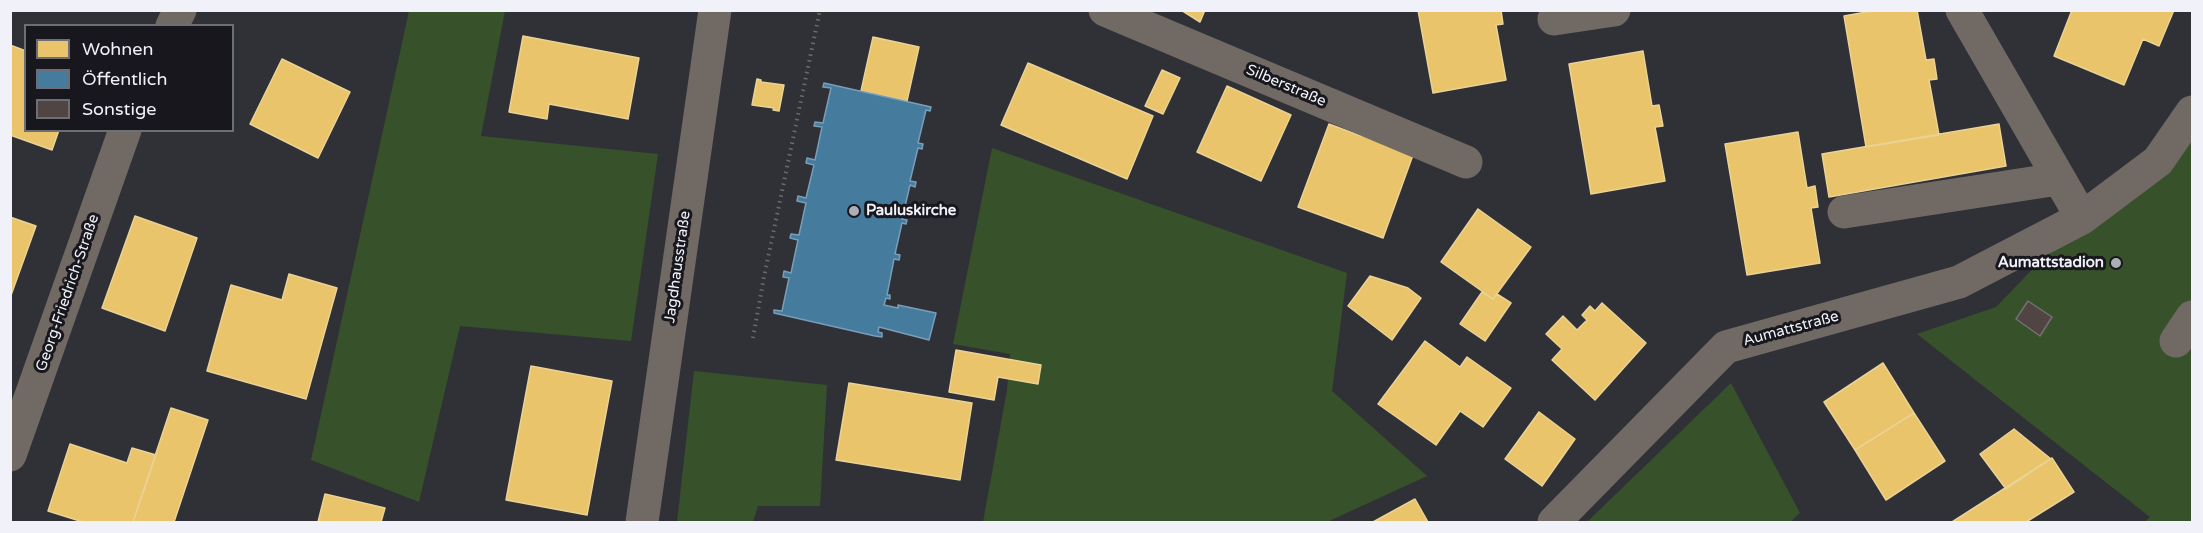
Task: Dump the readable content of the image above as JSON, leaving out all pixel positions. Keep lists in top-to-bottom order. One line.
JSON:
{"streets":{"street":["Silberstraße","Jagdhausstraße","Georg-Friedrich-Straße","Aumattstraße"]},"places":["Pauluskirche","Aumattstadion"],"legend":["Wohnen","Öffentlich","Sonstige"]}
